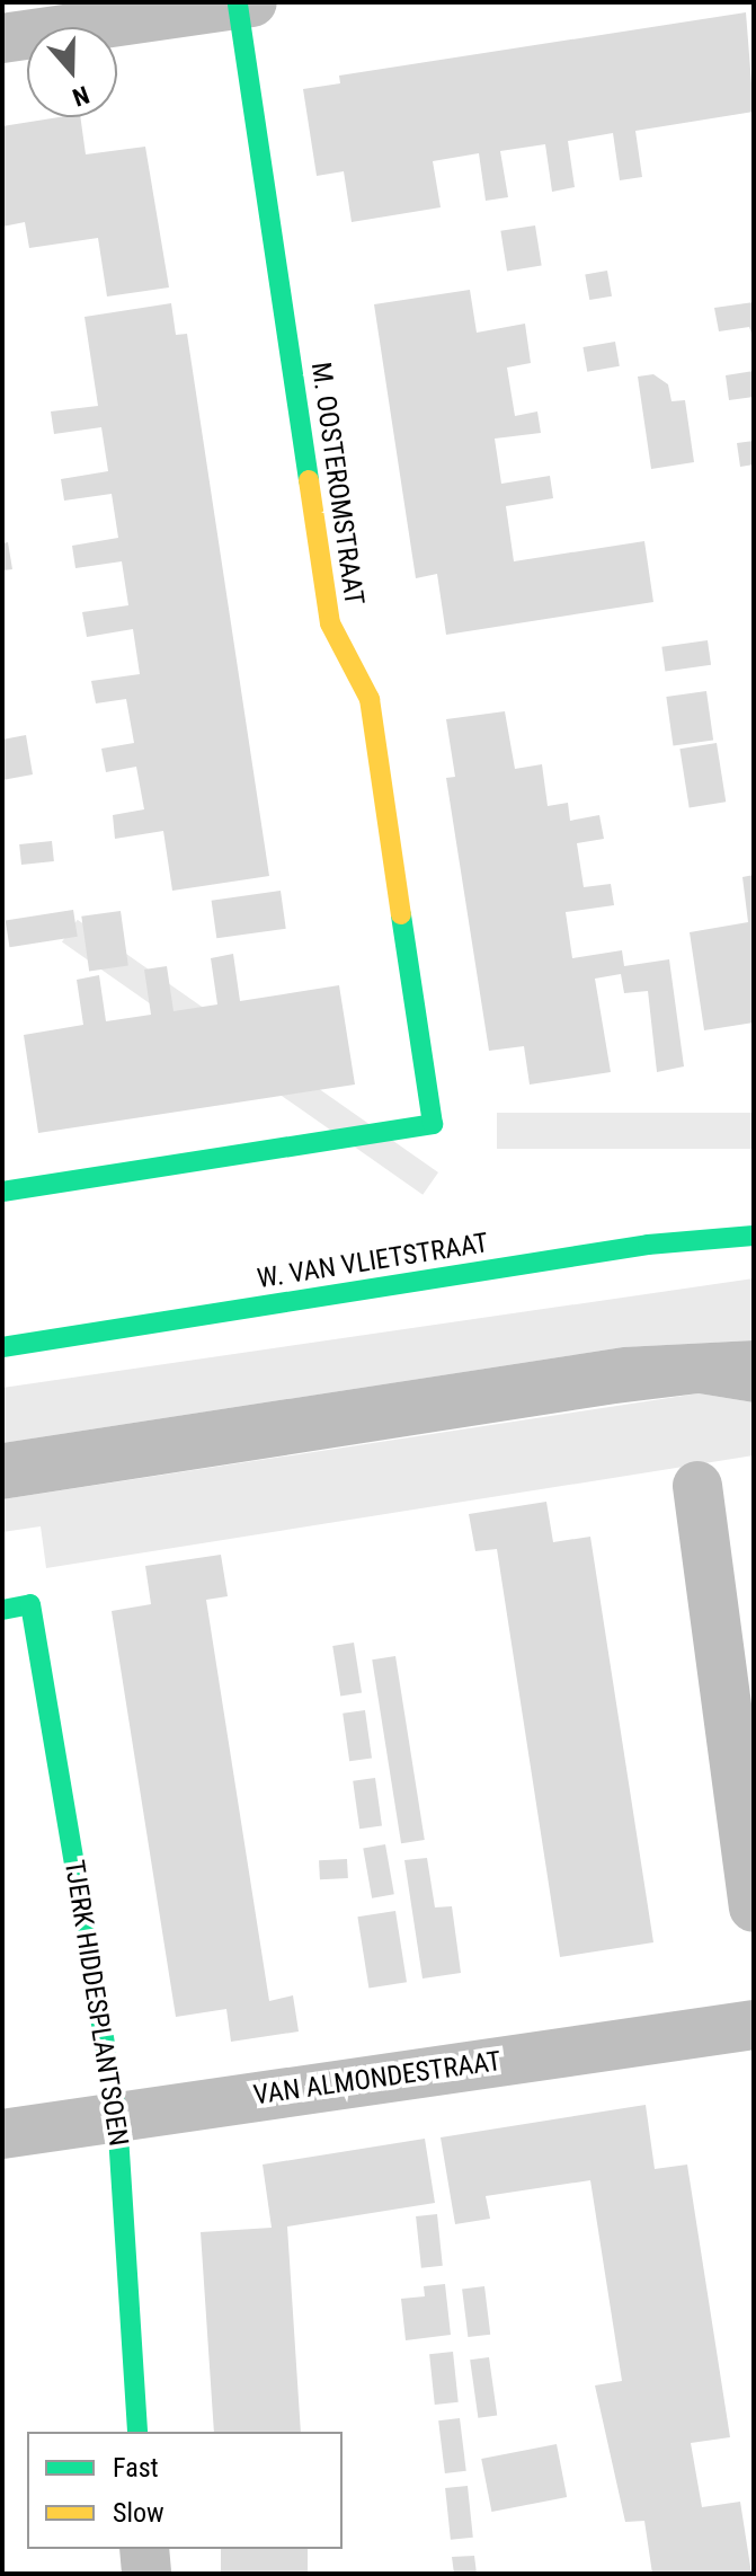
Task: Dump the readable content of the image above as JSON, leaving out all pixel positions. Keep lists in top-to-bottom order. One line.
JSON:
{"streets":{"street":["M. OOSTEROMSTRAAT","W. VAN VLIETSTRAAT","TJERK HIDDESPLANTSOEN","VAN ALMONDESTRAAT"]},"crossings":[["TJERK HIDDESPLANTSOEN","VAN ALMONDESTRAAT"]],"legend":["Fast","Slow"],"north":"bottom"}
